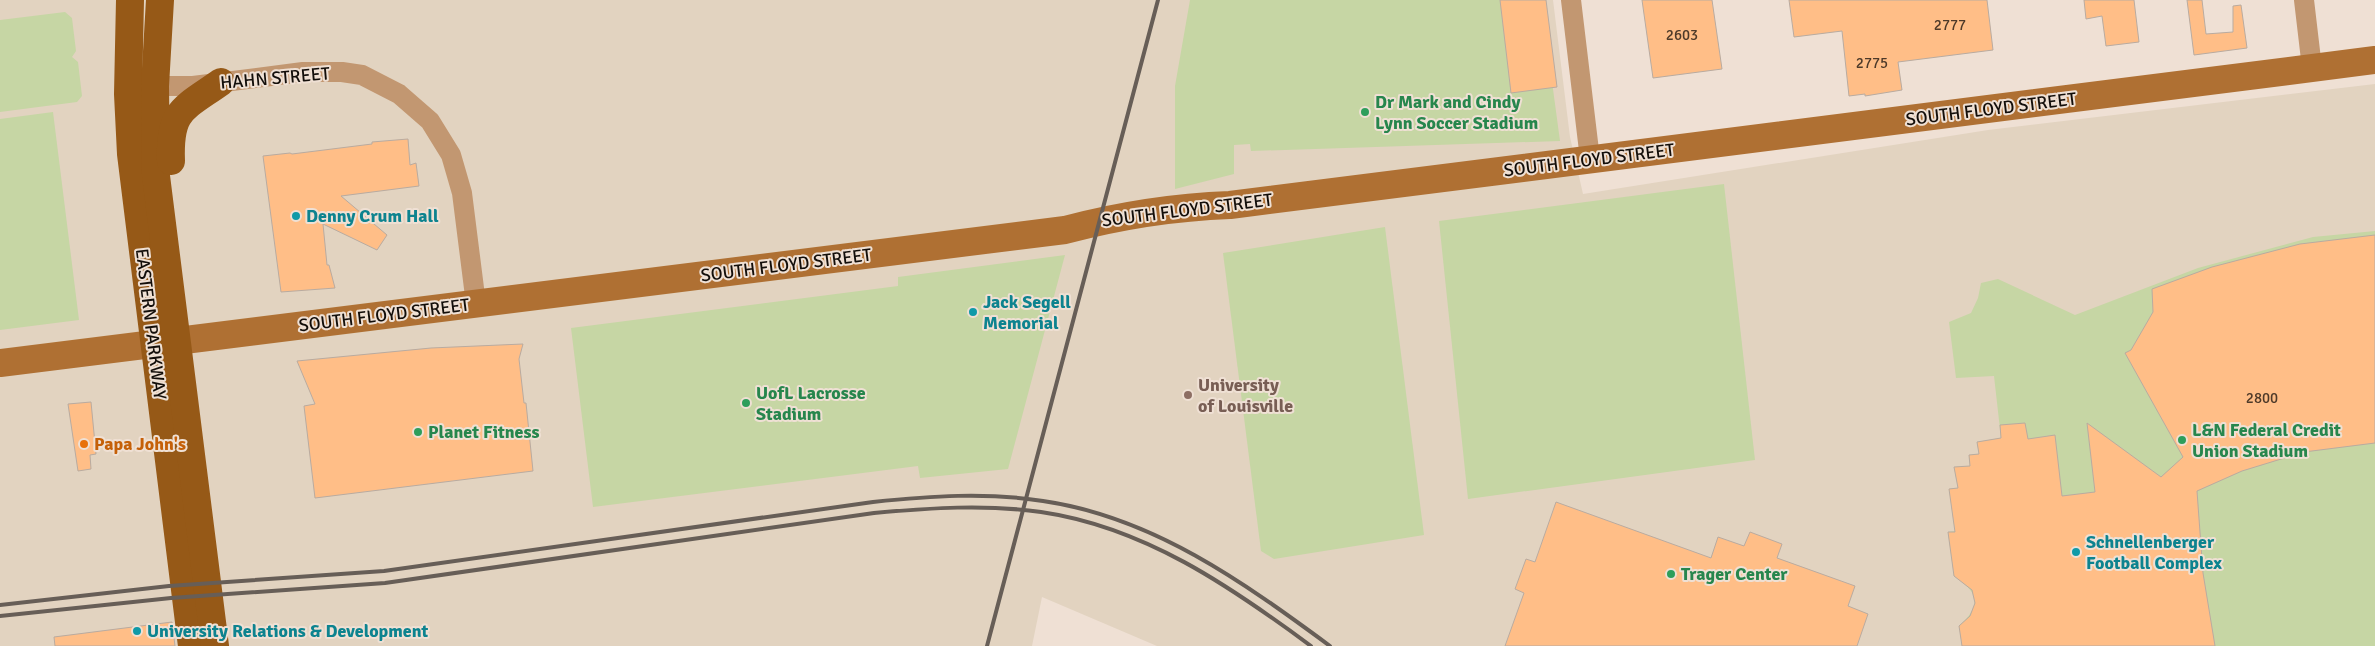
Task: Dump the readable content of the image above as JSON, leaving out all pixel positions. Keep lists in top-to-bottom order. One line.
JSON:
{"streets":{"main road":["EASTERN PARKWAY"],"street":["HAHN STREET","SOUTH FLOYD STREET"]},"crossings":[["HAHN STREET","SOUTH FLOYD STREET"],["HAHN STREET","EASTERN PARKWAY"]],"places":["Dr Mark and Cindy Lynn Soccer Stadium","Denny Crum Hall","Jack Segell Memorial","University of Louisville","UofL Lacrosse Stadium","Planet Fitness","L&N Federal Credit Union Stadium","Papa John's","Schnellenberger Football Complex","Trager Center","University Relations & Development"],"house_numbers":["2777","2603","2775","2800"]}
